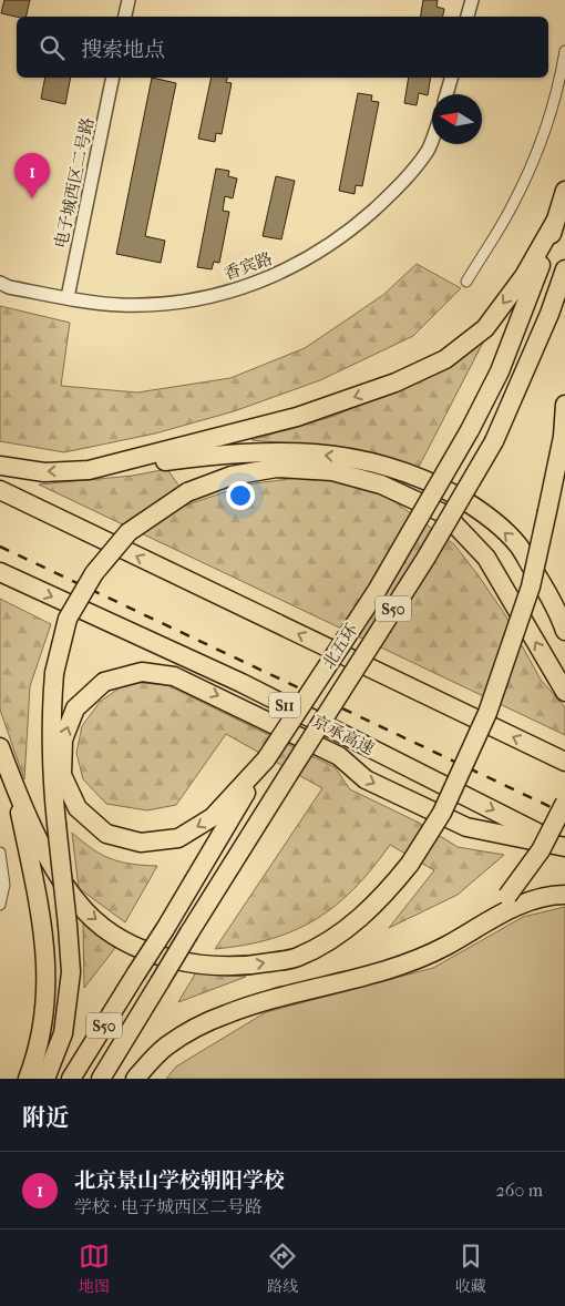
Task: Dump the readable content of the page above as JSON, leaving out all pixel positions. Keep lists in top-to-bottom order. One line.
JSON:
{"streets":{"highway":["S50","北五环","S11","京承高速"],"street":["电子城西区二号路","香宾路"]},"crossings":[["电子城西区二号路","香宾路"]],"north":"left","page":{"search":"搜索地点","pins":"1","heading":"附近","list":[{"mark":"1","name":"北京景山学校朝阳学校","note":"学校 · 电子城西区二号路","value":"260 m"}],"nav":["地图","路线","收藏"]}}
